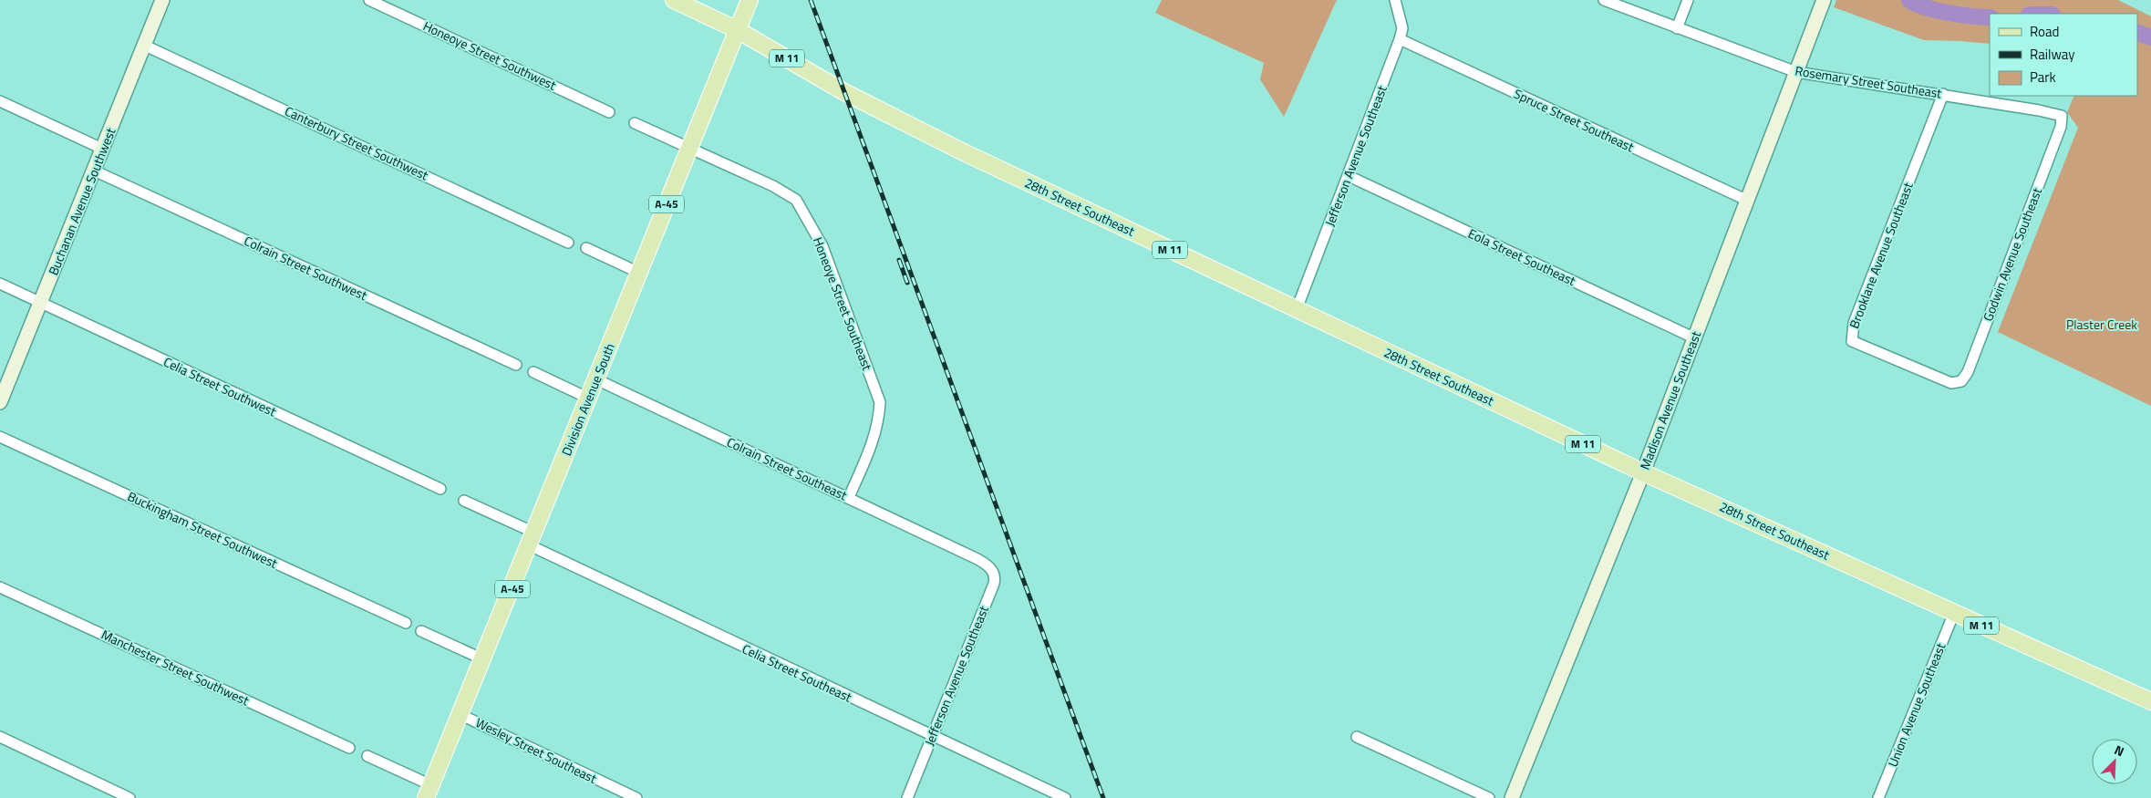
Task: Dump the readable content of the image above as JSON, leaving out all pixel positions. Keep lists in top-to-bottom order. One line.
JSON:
{"streets":{"main road":["M 11","A-45","28th Street Southeast","Division Avenue South"],"street":["Honeoye Street Southwest","Rosemary Street Southeast","Spruce Street Southeast","Canterbury Street Southwest","Jefferson Avenue Southeast","Buchanan Avenue Southwest","Godwin Avenue Southeast","Brooklane Avenue Southeast","Eola Street Southeast","Colrain Street Southwest","Honeoye Street Southeast","Celia Street Southwest","Madison Avenue Southeast","Colrain Street Southeast","Buckingham Street Southwest","Manchester Street Southwest","Celia Street Southeast","Union Avenue Southeast","Wesley Street Southeast"]},"crossings":[["M 11","28th Street Southeast"],["M 11","Division Avenue South"],["Rosemary Street Southeast","Godwin Avenue Southeast"],["Rosemary Street Southeast","Brooklane Avenue Southeast"],["Rosemary Street Southeast","Madison Avenue Southeast"],["Spruce Street Southeast","Jefferson Avenue Southeast"],["Spruce Street Southeast","Madison Avenue Southeast"],["Canterbury Street Southwest","Buchanan Avenue Southwest"],["Jefferson Avenue Southeast","28th Street Southeast"],["Jefferson Avenue Southeast","Eola Street Southeast"],["Jefferson Avenue Southeast","Colrain Street Southeast"],["Jefferson Avenue Southeast","Celia Street Southeast"],["Buchanan Avenue Southwest","Colrain Street Southwest"],["Buchanan Avenue Southwest","Celia Street Southwest"],["28th Street Southeast","Division Avenue South"],["28th Street Southeast","Madison Avenue Southeast"],["28th Street Southeast","Union Avenue Southeast"],["Godwin Avenue Southeast","Brooklane Avenue Southeast"],["Eola Street Southeast","Madison Avenue Southeast"],["Honeoye Street Southeast","Division Avenue South"],["Honeoye Street Southeast","Colrain Street Southeast"],["Division Avenue South","Colrain Street Southeast"],["Division Avenue South","Celia Street Southeast"],["Division Avenue South","Wesley Street Southeast"]],"parks":["Plaster Creek"],"legend":["Road","Railway","Park"],"north":"top right"}
